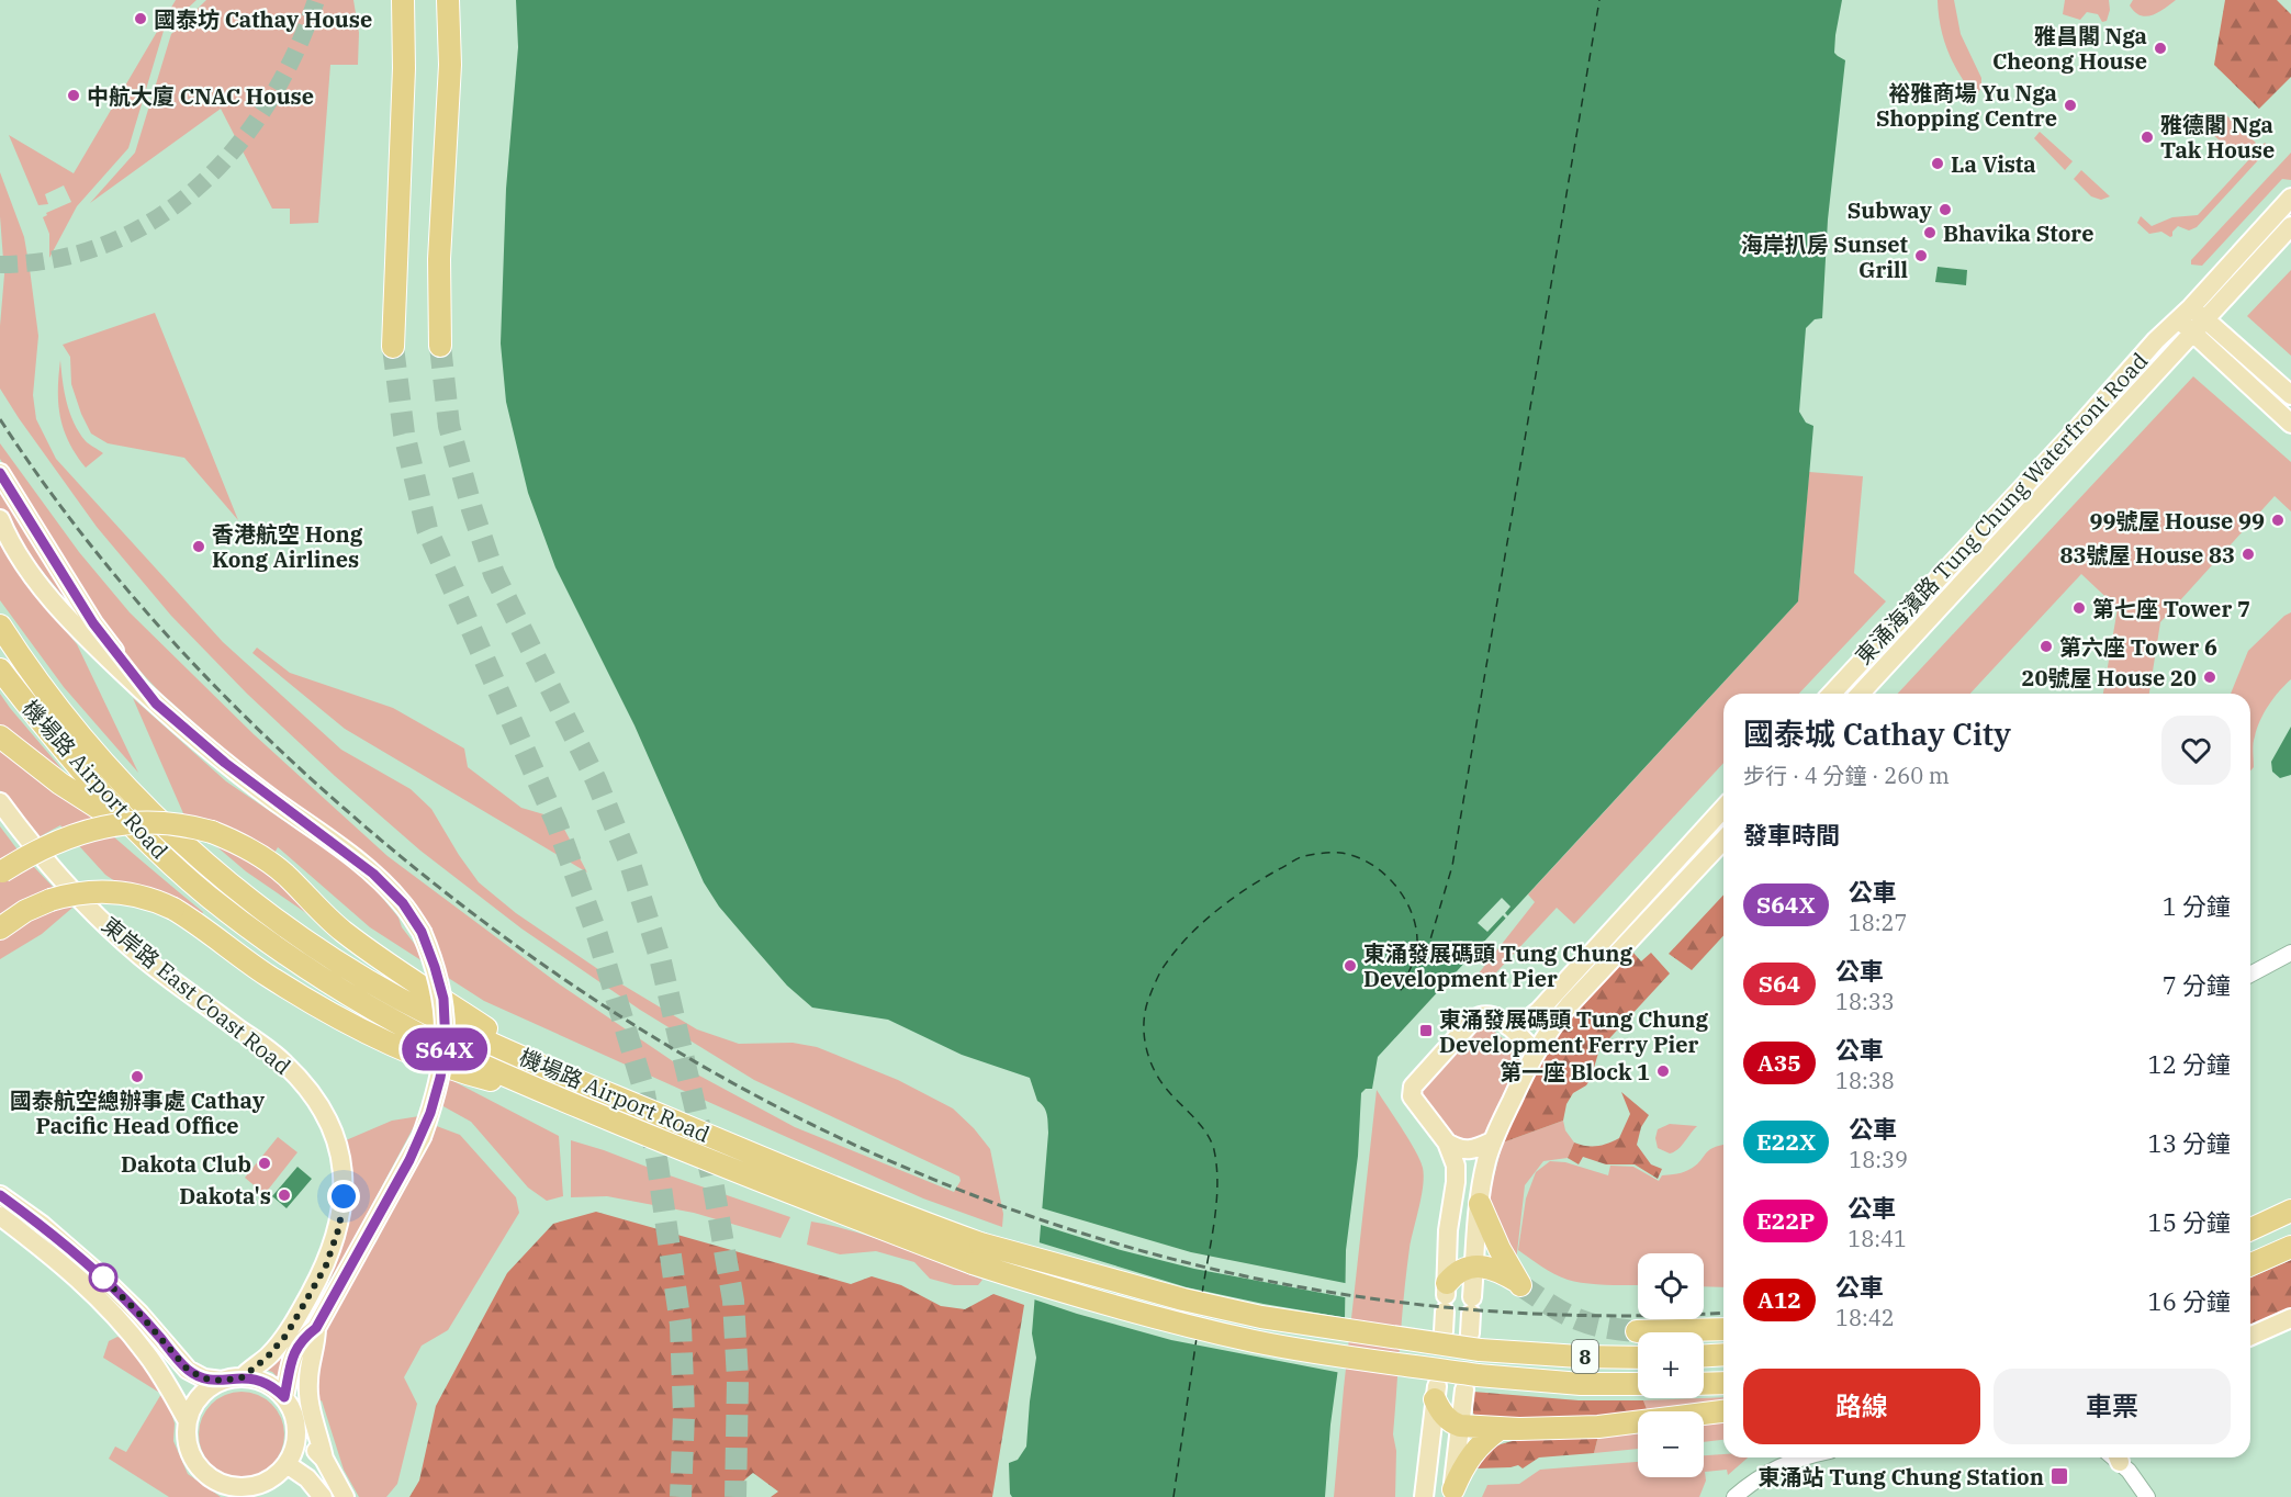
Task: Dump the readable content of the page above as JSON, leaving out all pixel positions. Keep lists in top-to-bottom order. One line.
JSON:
{"streets":{"highway":["機場路 Airport Road","8"],"main road":["東涌海濱路 Tung Chung Waterfront Road","東岸路 East Coast Road"]},"places":{"other":["國泰坊 Cathay House","雅昌閣 Nga Cheong House","中航大廈 CNAC House","裕雅商場 Yu Nga Shopping Centre","雅德閣 Nga Tak House","La Vista","Subway","Bhavika Store","海岸扒房 Sunset Grill","99號屋 House 99","香港航空 Hong Kong Airlines","83號屋 House 83","第七座 Tower 7","第六座 Tower 6","20號屋 House 20","東涌發展碼頭 Tung Chung Development Pier","第一座 Block 1","國泰航空總辦事處 Cathay Pacific Head Office","Dakota Club","Dakota's"],"transit":["東涌發展碼頭 Tung Chung Development Ferry Pier","東涌站 Tung Chung Station"]},"lines":["bus line S64X"],"page":{"on_map":"S64X","heading":[["國泰城 Cathay City","步行 · 4 分鐘 · 260 m"],"發車時間"],"list":[{"mark":"S64X","name":"公車","note":"18:27","value":"1 分鐘"},{"mark":"S64","name":"公車","note":"18:33","value":"7 分鐘"},{"mark":"A35","name":"公車","note":"18:38","value":"12 分鐘"},{"mark":"E22X","name":"公車","note":"18:39","value":"13 分鐘"},{"mark":"E22P","name":"公車","note":"18:41","value":"15 分鐘"},{"mark":"A12","name":"公車","note":"18:42","value":"16 分鐘"}],"map_buttons":["+","−"],"buttons":["路線","車票"]}}
